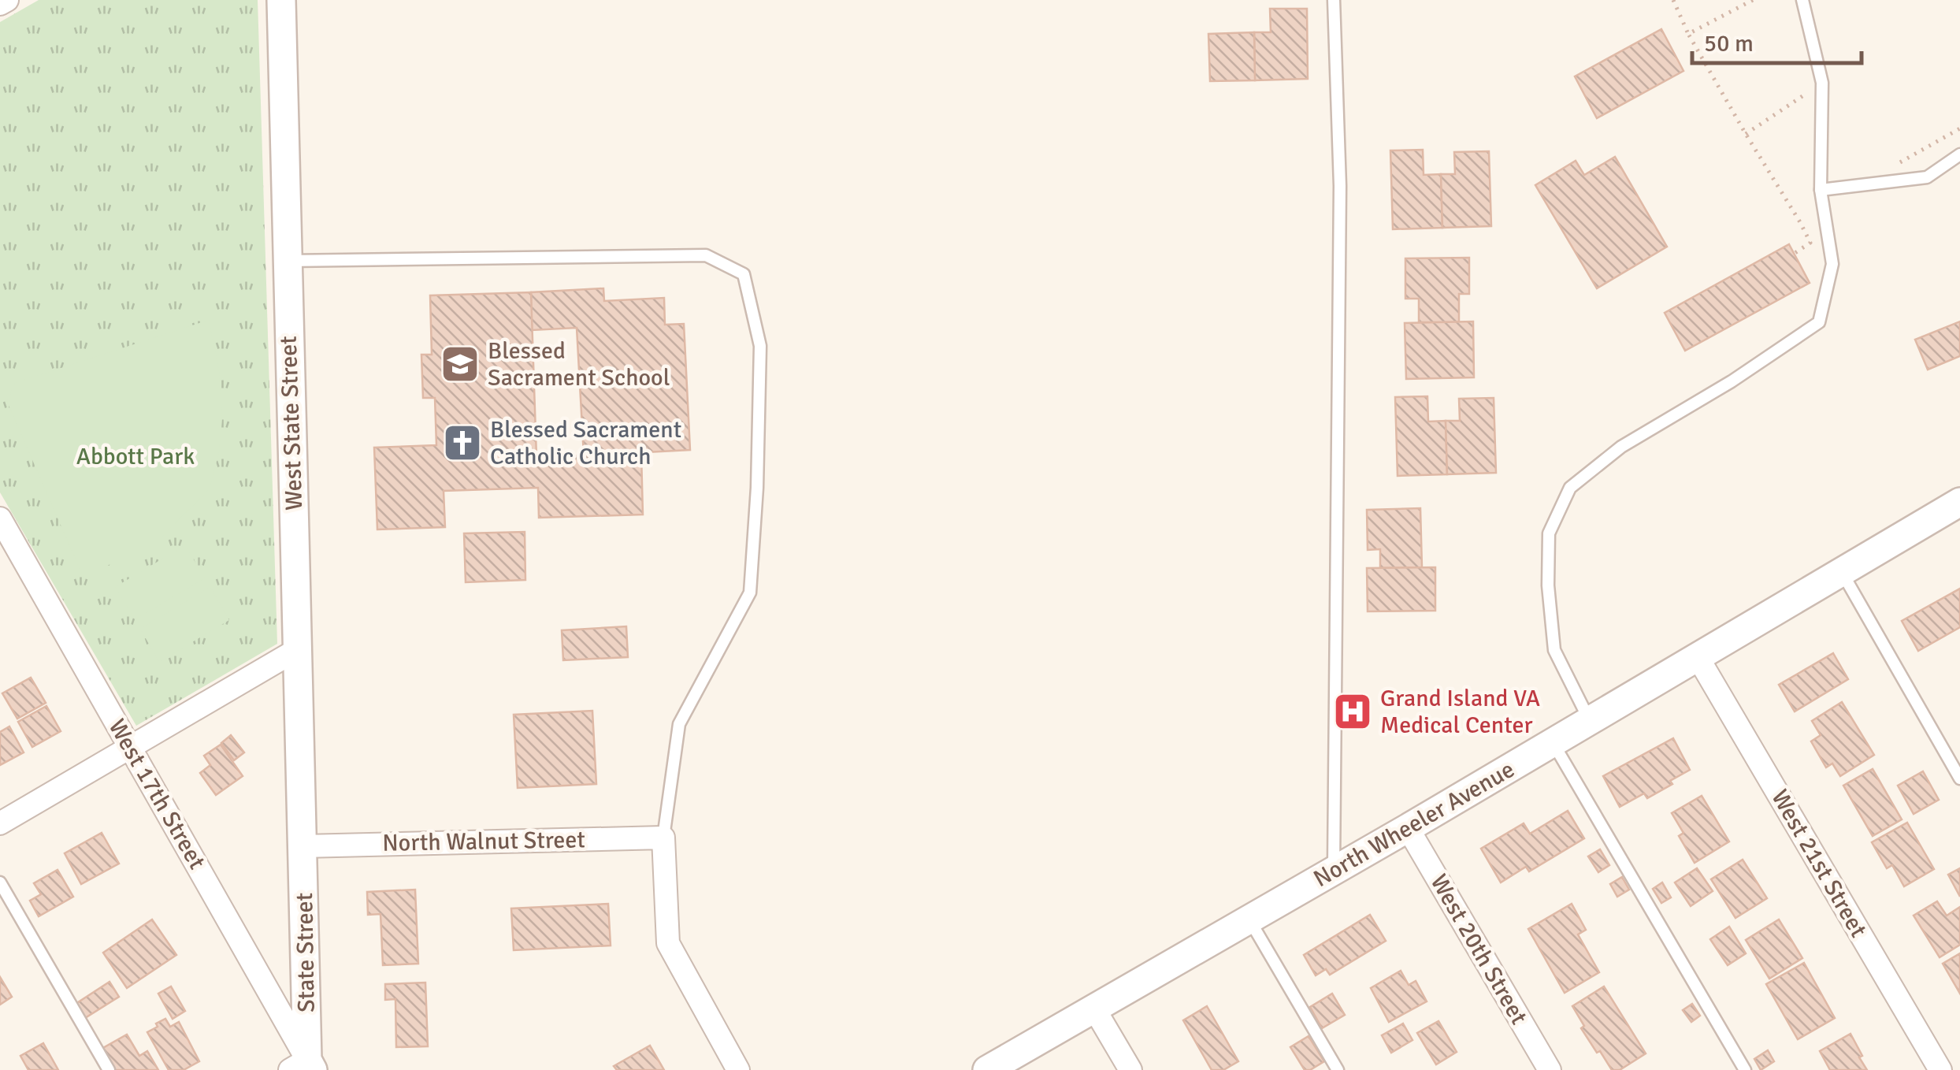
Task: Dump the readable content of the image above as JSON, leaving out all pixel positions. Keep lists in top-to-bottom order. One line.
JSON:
{"streets":{"street":["West State Street","West 17th Street","North Wheeler Avenue","North Walnut Street","West 21st Street","West 20th Street","State Street"]},"crossings":[["West State Street","North Walnut Street"],["West State Street","State Street"],["West 17th Street","State Street"],["North Wheeler Avenue","West 21st Street"],["North Wheeler Avenue","West 20th Street"],["North Walnut Street","State Street"]],"parks":["Abbott Park"],"places":{"school or university":["Blessed Sacrament School"],"church":["Blessed Sacrament Catholic Church"],"hospital":["Grand Island VA Medical Center"]},"scale_bar":"50 m"}
